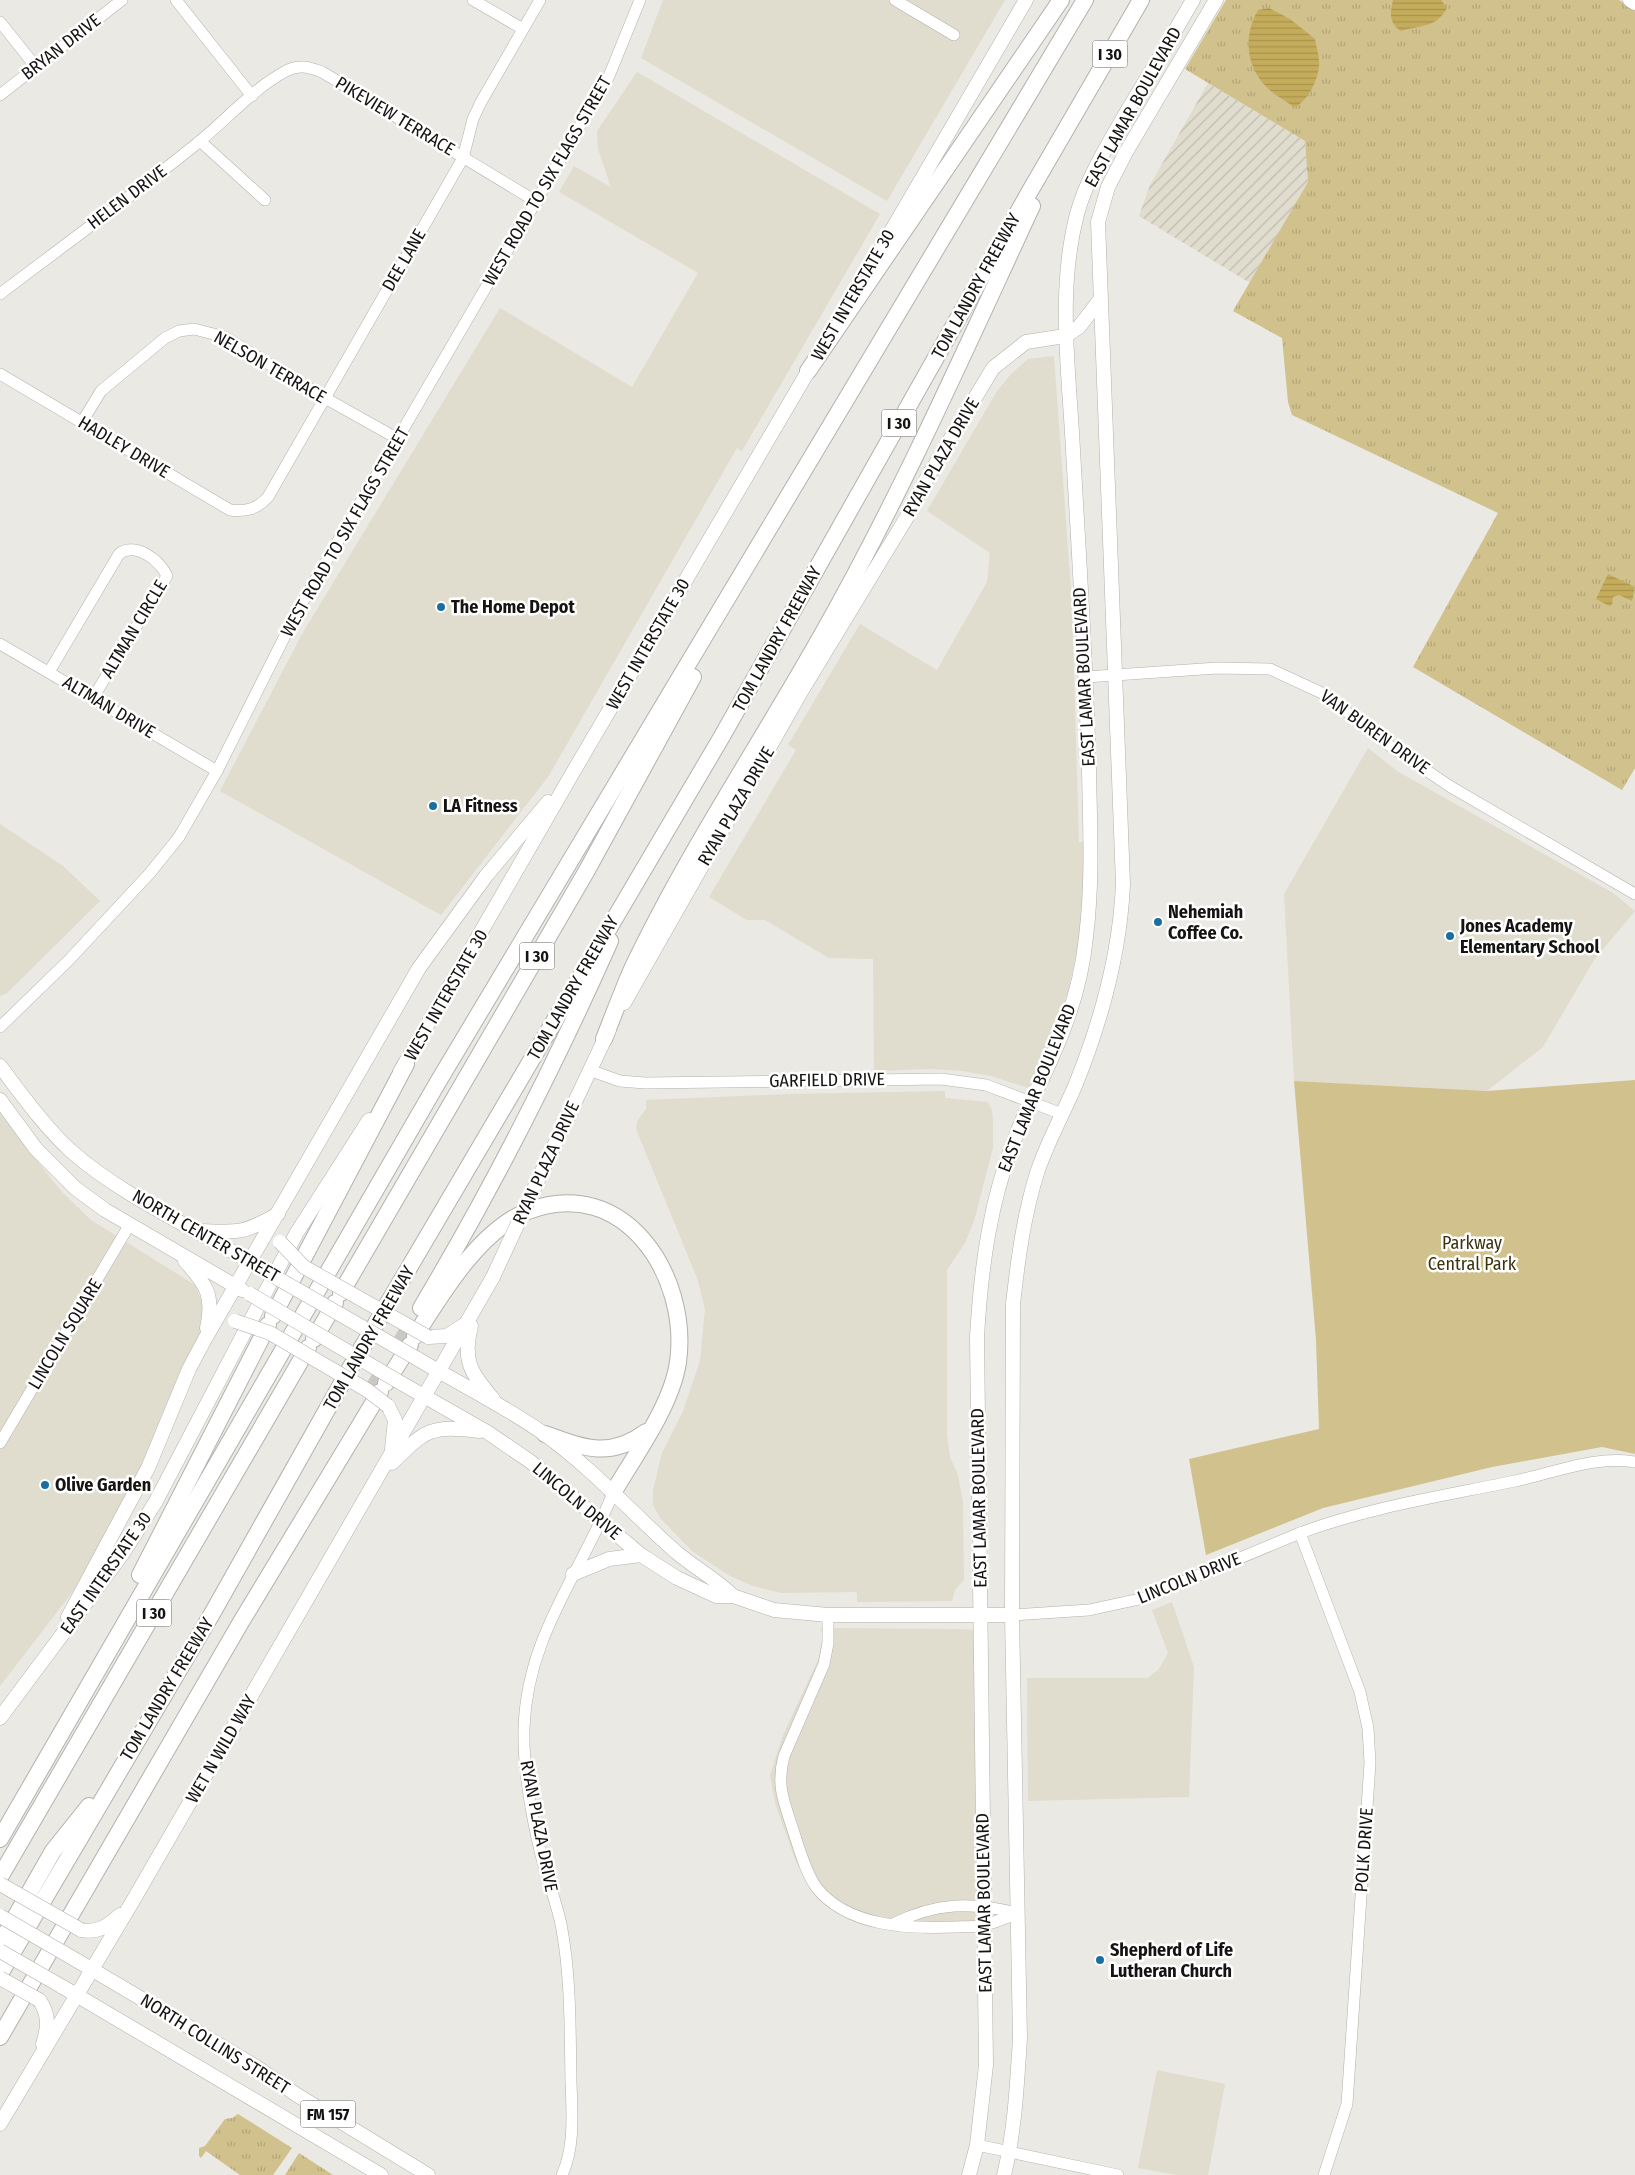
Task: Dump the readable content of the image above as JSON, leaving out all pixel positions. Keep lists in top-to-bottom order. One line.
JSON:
{"streets":{"highway":["I 30","TOM LANDRY FREEWAY"],"main road":["EAST LAMAR BOULEVARD","WEST INTERSTATE 30","RYAN PLAZA DRIVE","NORTH CENTER STREET","LINCOLN DRIVE","EAST INTERSTATE 30","WET N WILD WAY","NORTH COLLINS STREET","FM 157"],"street":["BRYAN DRIVE","PIKEVIEW TERRACE","WEST ROAD TO SIX FLAGS STREET","HELEN DRIVE","DEE LANE","NELSON TERRACE","HADLEY DRIVE","ALTMAN CIRCLE","ALTMAN DRIVE","VAN BUREN DRIVE","GARFIELD DRIVE","LINCOLN SQUARE","POLK DRIVE"]},"crossings":[["EAST LAMAR BOULEVARD","RYAN PLAZA DRIVE"],["EAST LAMAR BOULEVARD","VAN BUREN DRIVE"],["EAST LAMAR BOULEVARD","GARFIELD DRIVE"],["EAST LAMAR BOULEVARD","LINCOLN DRIVE"],["PIKEVIEW TERRACE","WEST ROAD TO SIX FLAGS STREET"],["PIKEVIEW TERRACE","HELEN DRIVE"],["PIKEVIEW TERRACE","DEE LANE"],["WEST ROAD TO SIX FLAGS STREET","NELSON TERRACE"],["WEST ROAD TO SIX FLAGS STREET","ALTMAN DRIVE"],["DEE LANE","NELSON TERRACE"],["DEE LANE","HADLEY DRIVE"],["WEST INTERSTATE 30","EAST INTERSTATE 30"],["NELSON TERRACE","HADLEY DRIVE"],["RYAN PLAZA DRIVE","GARFIELD DRIVE"],["RYAN PLAZA DRIVE","NORTH CENTER STREET"],["RYAN PLAZA DRIVE","LINCOLN DRIVE"],["RYAN PLAZA DRIVE","WET N WILD WAY"],["ALTMAN CIRCLE","ALTMAN DRIVE"],["NORTH CENTER STREET","LINCOLN SQUARE"],["NORTH CENTER STREET","LINCOLN DRIVE"],["NORTH CENTER STREET","WET N WILD WAY"],["LINCOLN DRIVE","WET N WILD WAY"],["LINCOLN DRIVE","POLK DRIVE"],["WET N WILD WAY","NORTH COLLINS STREET"]],"parks":["Parkway Central Park"],"places":["The Home Depot","LA Fitness","Nehemiah Coffee Co.","Jones Academy Elementary School","Olive Garden","Shepherd of Life Lutheran Church"]}
